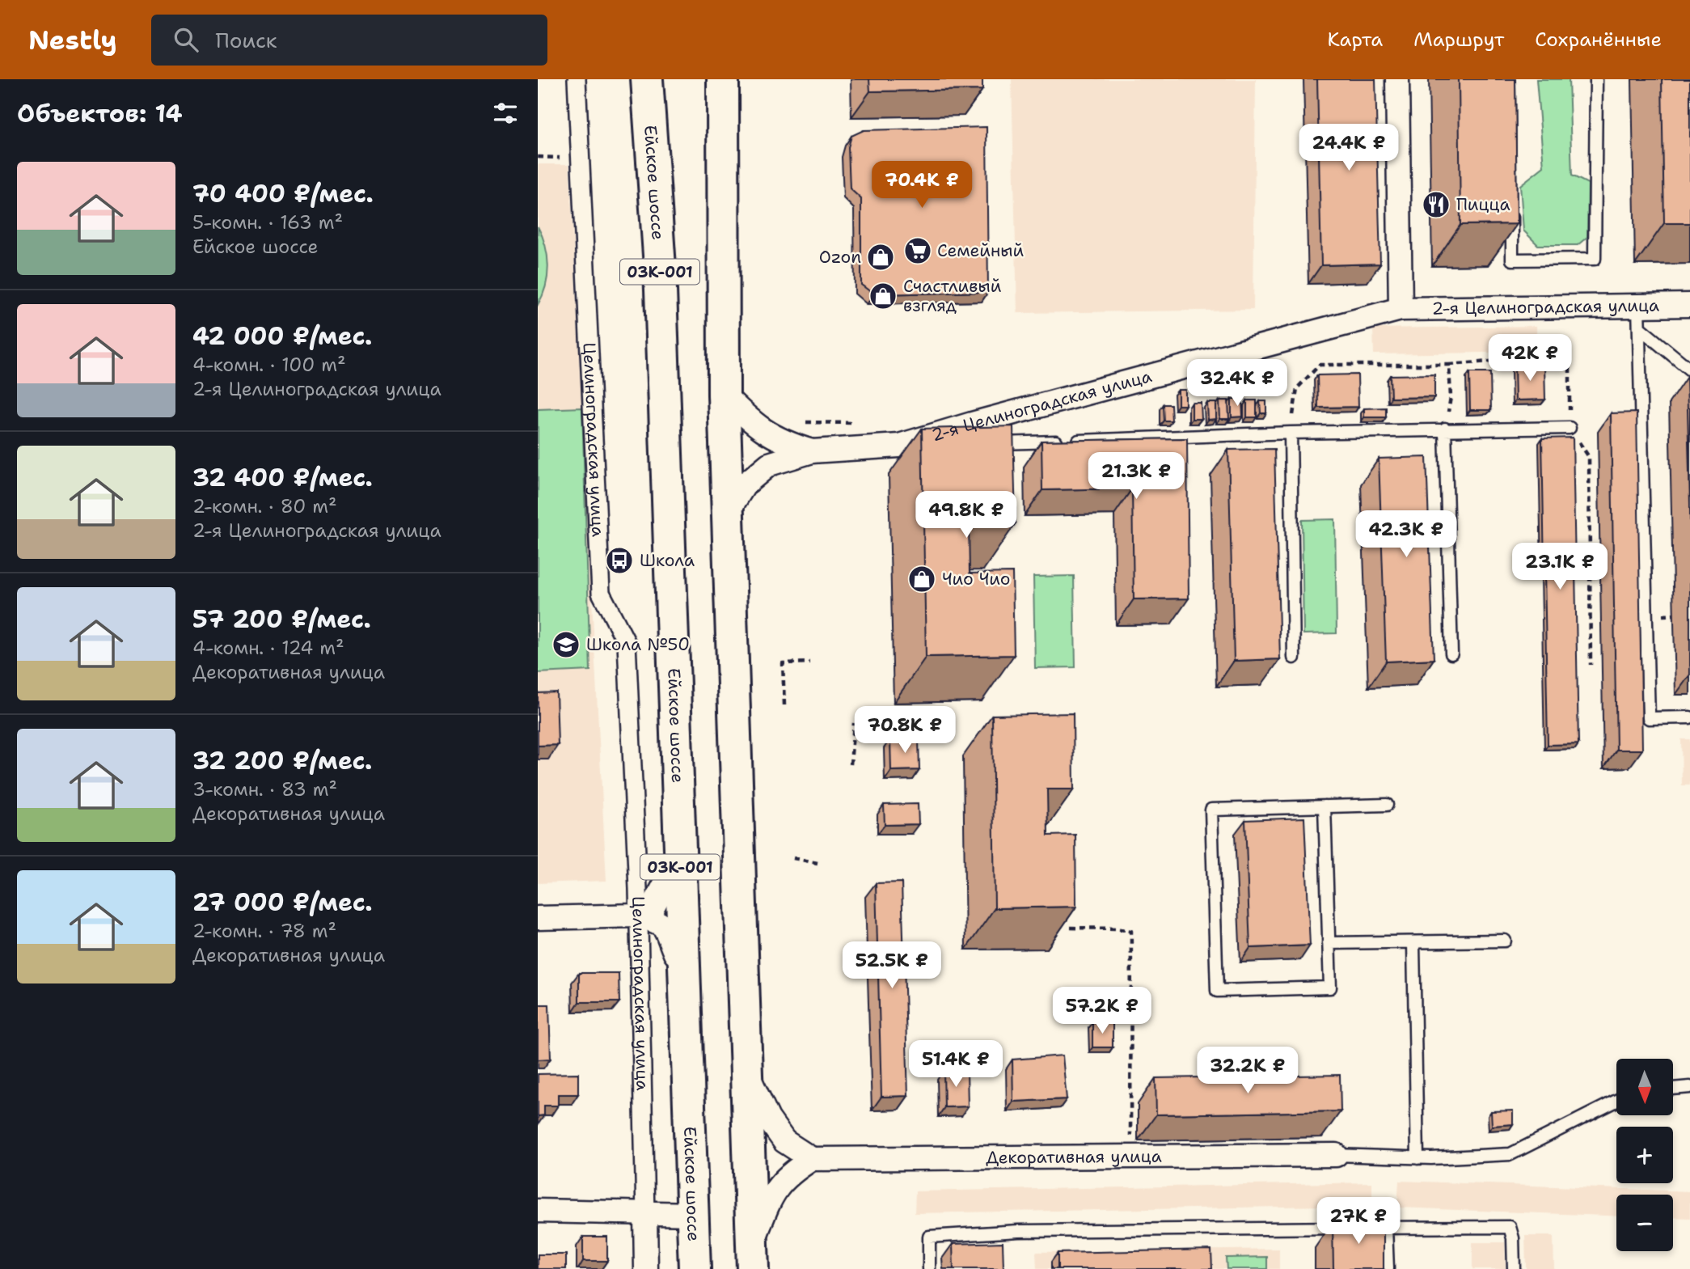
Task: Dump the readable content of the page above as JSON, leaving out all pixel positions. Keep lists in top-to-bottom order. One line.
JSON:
{"streets":{"main road":["Ейское шоссе","03К-001"],"street":["2-я Целиноградская улица","Целиноградская улица","Декоративная улица"]},"crossings":[["03К-001","2-я Целиноградская улица"]],"places":{"restaurant":["Пицца"],"supermarket":["Семейный"],"shop":["Ozon","Счастливый взгляд","Чио Чио"],"bus stop":["Школа"],"school or university":["Школа №50"]},"north":"bottom","page":{"header":"Nestly","search":"Поиск","nav":["Карта","Маршрут","Сохранённые"],"heading":"Объектов: 14","price":["24.4K ₽","70.4K ₽","42K ₽","32.4K ₽","21.3K ₽","49.8K ₽","42.3K ₽","23.1K ₽","70.8K ₽","52.5K ₽","57.2K ₽","51.4K ₽","32.2K ₽","27K ₽"],"list":[{"name":"70 400 ₽/мес.","note":"5-комн. · 163 m² · Ейское шоссе"},{"name":"42 000 ₽/мес.","note":"4-комн. · 100 m² · 2-я Целиноградская улица"},{"name":"32 400 ₽/мес.","note":"2-комн. · 80 m² · 2-я Целиноградская улица"},{"name":"57 200 ₽/мес.","note":"4-комн. · 124 m² · Декоративная улица"},{"name":"32 200 ₽/мес.","note":"3-комн. · 83 m² · Декоративная улица"},{"name":"27 000 ₽/мес.","note":"2-комн. · 78 m² · Декоративная улица"}],"map_buttons":["+","−"]}}
